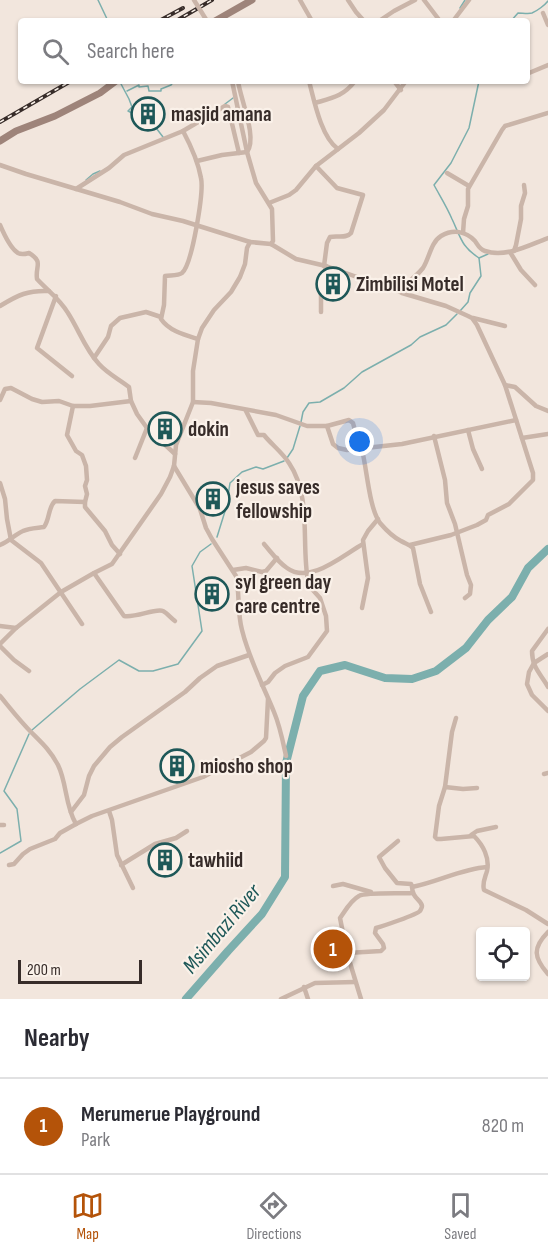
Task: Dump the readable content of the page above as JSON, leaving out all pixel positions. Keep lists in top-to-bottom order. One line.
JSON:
{"water":["Msimbazi River"],"places":{"building":["masjid amana","Zimbilisi Motel","dokin","jesus saves fellowship","syl green day care centre","miosho shop","tawhiid"]},"scale_bar":"200 m","page":{"search":"Search here","pins":"1","scale":"200 m","heading":"Nearby","list":[{"mark":"1","name":"Merumerue Playground","note":"Park","value":"820 m"}],"nav":["Map","Directions","Saved"]}}
